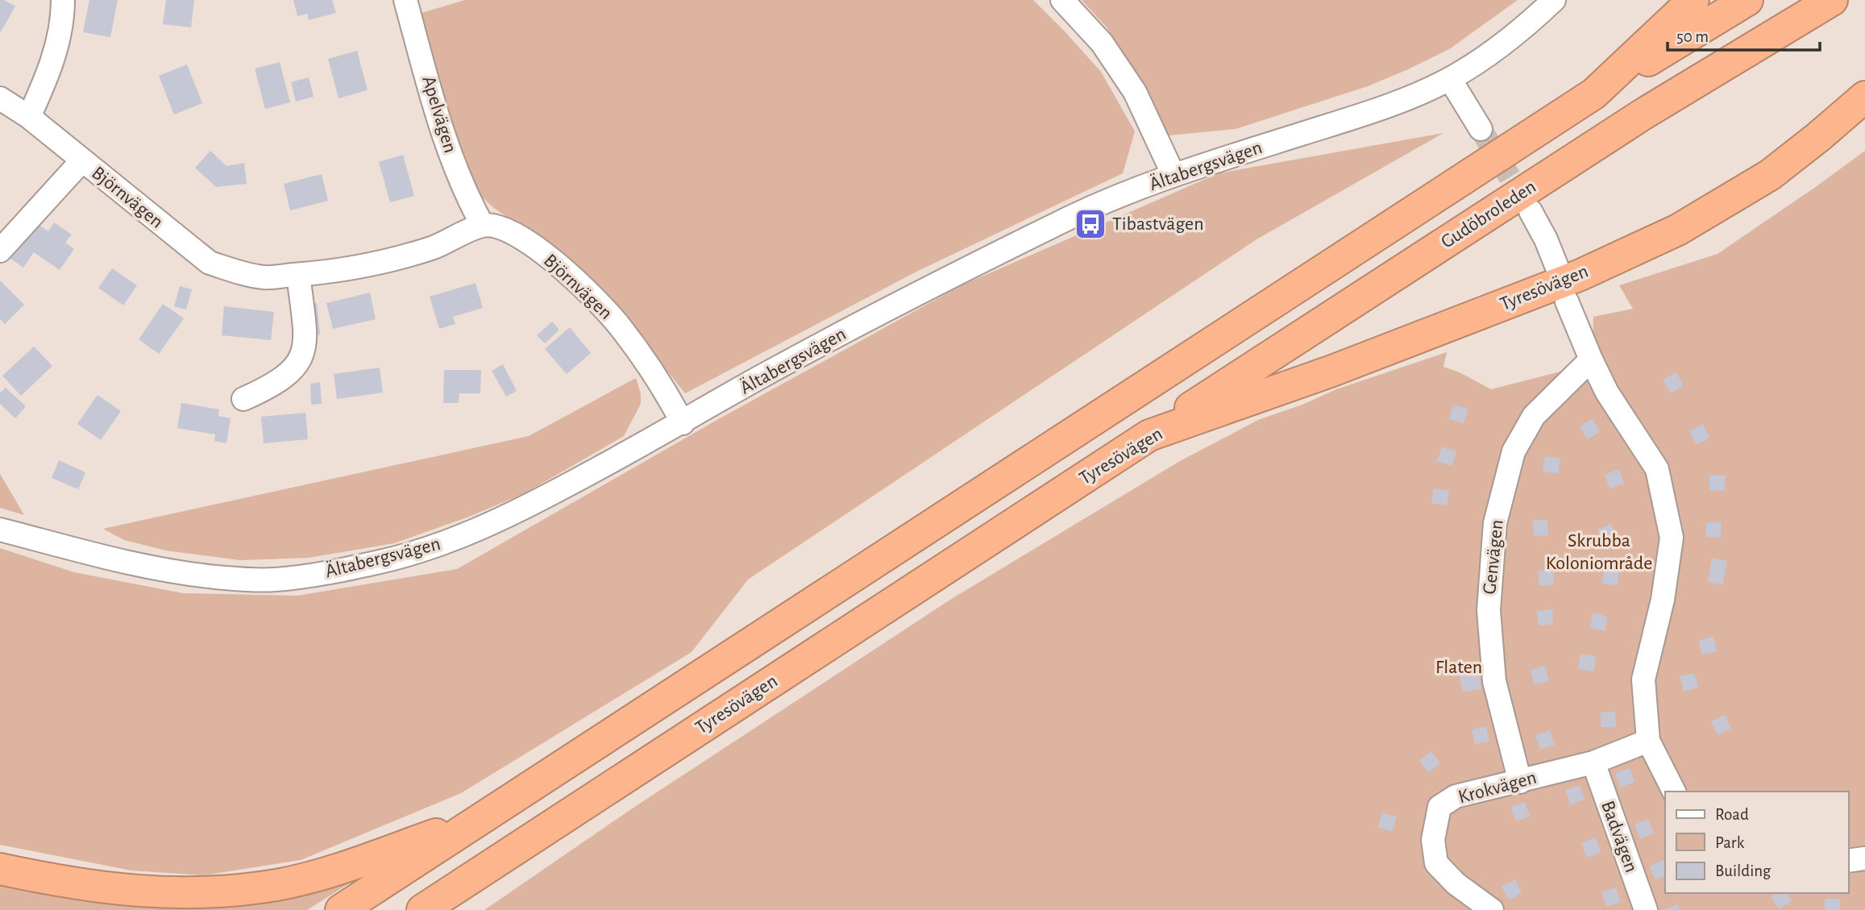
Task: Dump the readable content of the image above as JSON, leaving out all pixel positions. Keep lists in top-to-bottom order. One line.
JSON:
{"streets":{"highway":["Gudöbroleden","Tyresövägen"],"street":["Apelvägen","Ältabergsvägen","Björnvägen","Genvägen","Krokvägen","Badvägen"]},"crossings":[["Apelvägen","Björnvägen"],["Ältabergsvägen","Björnvägen"],["Gudöbroleden","Tyresövägen"],["Genvägen","Krokvägen"],["Krokvägen","Badvägen"]],"parks":["Skrubba Koloniområde","Flaten"],"places":{"bus stop":["Tibastvägen"]},"legend":["Road","Park","Building"],"scale_bar":"50 m"}
